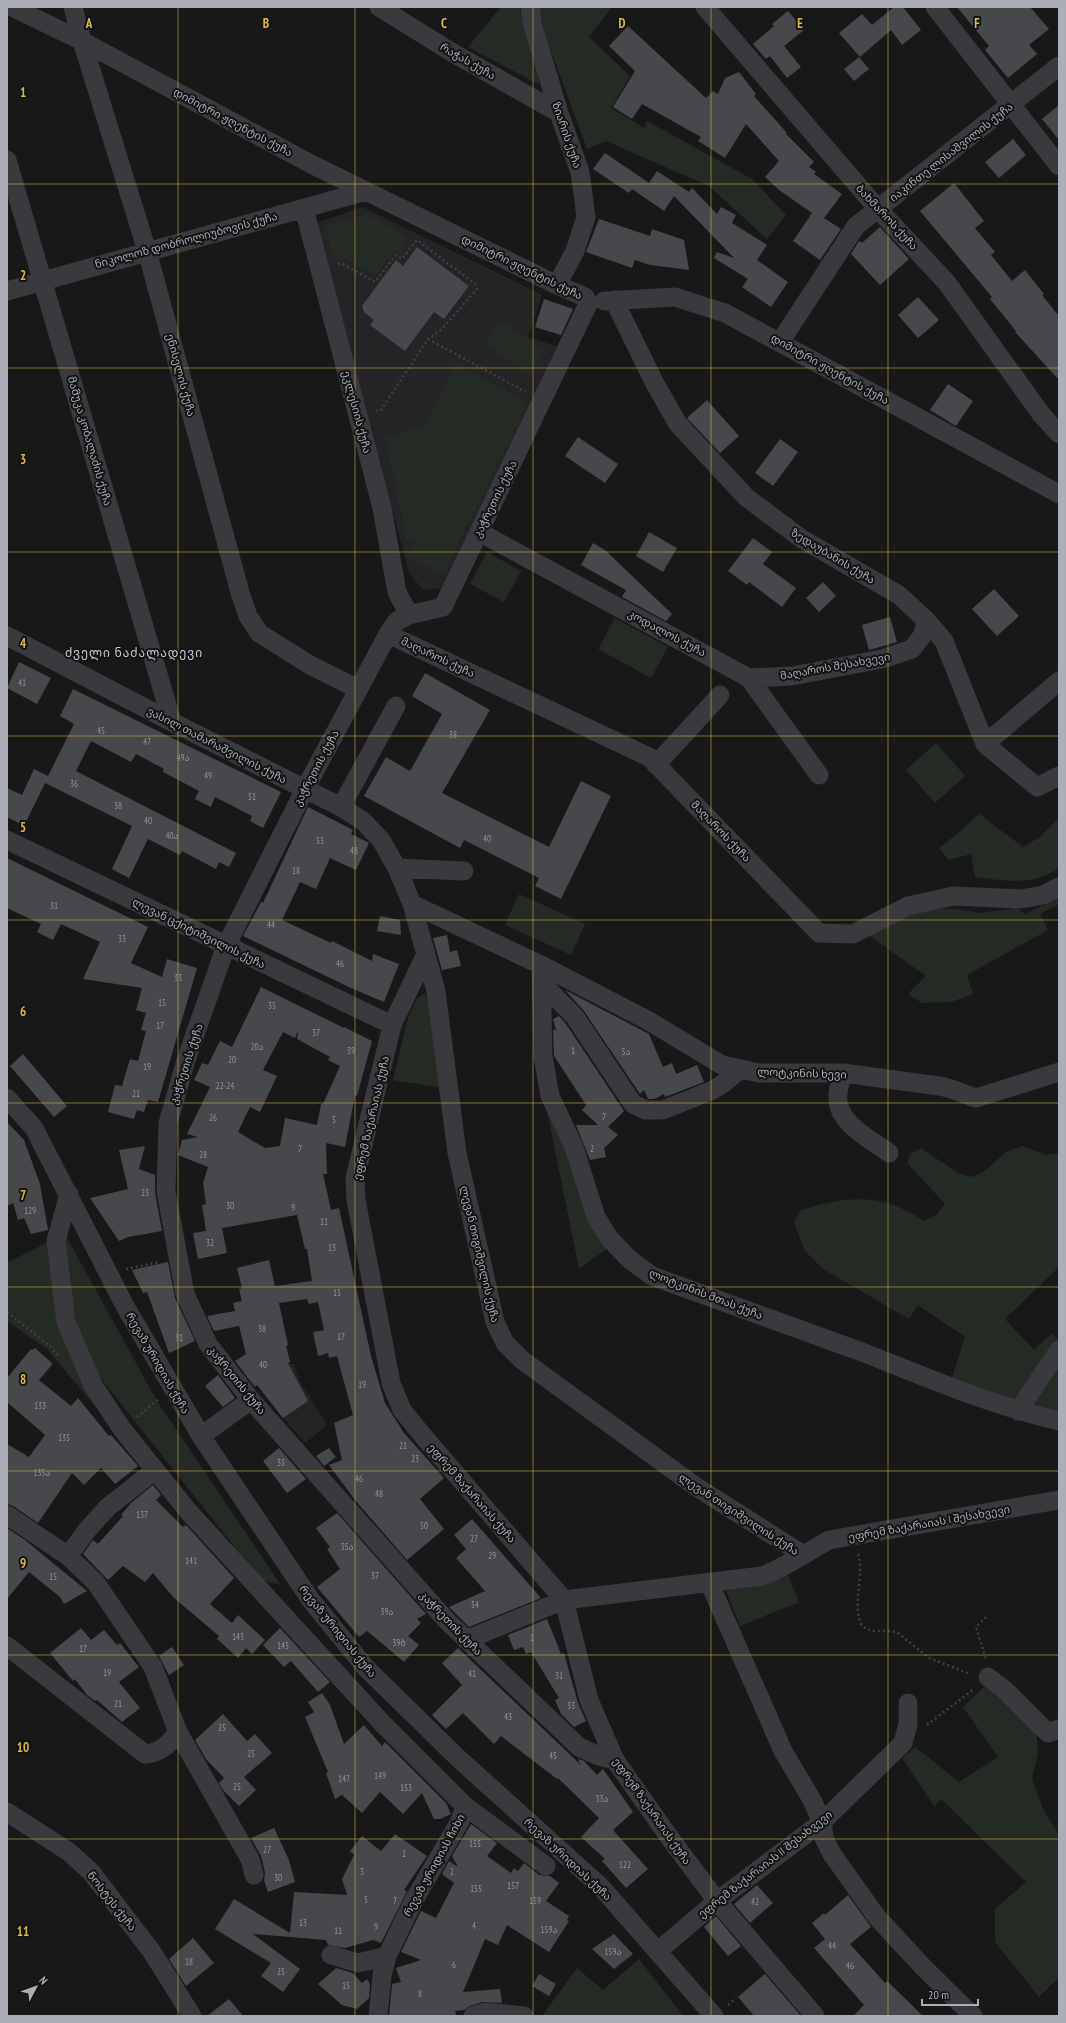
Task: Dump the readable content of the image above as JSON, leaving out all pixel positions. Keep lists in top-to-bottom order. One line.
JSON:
{"streets":{"street":["რაჭას ქუჩა","დიმიტრი ჟღენტის ქუჩა","ზიარის ქუჩა","იაკინთე ლისაშვილის ქუჩა","ბახმაროს ქუჩა","ნიკოლოზ დობროლიუბოვის ქუჩა","ენისელის ქუჩა","ეკლესიის ქუჩა","მამუკა კობალაძის ქუჩა","კაჭრეთის ქუჩა","ზედაუბანის ქუჩა","კოდალოს ქუჩა","მაღაროს ქუჩა","მაღაროს შესახვევი","ვასილ თამარაშვილის ქუჩა","ლევან ცქიტიშვილის ქუჩა","ლოტკინის ხევი","ეფრემ ზაქარაიას ქუჩა","ლევან თიგიშვილის ქუჩა","ლოტკინის მთას ქუჩა","რევაზ ურიდიას ქუჩა","ეფრემ ზაქარაიას I შესახვევი","ეფრემ ზაქარაიას II შესახვევი","რევაზ ურიდიას ჩიხი","ნოსტეს ქუჩა"]},"crossings":[["რაჭას ქუჩა","ზიარის ქუჩა"],["დიმიტრი ჟღენტის ქუჩა","ზიარის ქუჩა"],["დიმიტრი ჟღენტის ქუჩა","იაკინთე ლისაშვილის ქუჩა"],["დიმიტრი ჟღენტის ქუჩა","ნიკოლოზ დობროლიუბოვის ქუჩა"],["დიმიტრი ჟღენტის ქუჩა","ენისელის ქუჩა"],["დიმიტრი ჟღენტის ქუჩა","კაჭრეთის ქუჩა"],["დიმიტრი ჟღენტის ქუჩა","ზედაუბანის ქუჩა"],["იაკინთე ლისაშვილის ქუჩა","ბახმაროს ქუჩა"],["ნიკოლოზ დობროლიუბოვის ქუჩა","ენისელის ქუჩა"],["ნიკოლოზ დობროლიუბოვის ქუჩა","ეკლესიის ქუჩა"],["ნიკოლოზ დობროლიუბოვის ქუჩა","მამუკა კობალაძის ქუჩა"],["ენისელის ქუჩა","კაჭრეთის ქუჩა"],["ეკლესიის ქუჩა","კაჭრეთის ქუჩა"],["მამუკა კობალაძის ქუჩა","ვასილ თამარაშვილის ქუჩა"],["კაჭრეთის ქუჩა","კოდალოს ქუჩა"],["კაჭრეთის ქუჩა","მაღაროს ქუჩა"],["კაჭრეთის ქუჩა","ვასილ თამარაშვილის ქუჩა"],["კაჭრეთის ქუჩა","ლევან ცქიტიშვილის ქუჩა"],["კაჭრეთის ქუჩა","ეფრემ ზაქარაიას ქუჩა"],["ზედაუბანის ქუჩა","მაღაროს შესახვევი"],["კოდალოს ქუჩა","მაღაროს შესახვევი"],["ლევან ცქიტიშვილის ქუჩა","ეფრემ ზაქარაიას ქუჩა"],["ლოტკინის ხევი","ლოტკინის მთას ქუჩა"],["ეფრემ ზაქარაიას ქუჩა","ლევან თიგიშვილის ქუჩა"],["ეფრემ ზაქარაიას ქუჩა","ეფრემ ზაქარაიას II შესახვევი"],["ლევან თიგიშვილის ქუჩა","ეფრემ ზაქარაიას I შესახვევი"],["რევაზ ურიდიას ქუჩა","ეფრემ ზაქარაიას II შესახვევი"],["რევაზ ურიდიას ქუჩა","რევაზ ურიდიას ჩიხი"]],"districts":["ძველი ნაძალადევი"],"house_numbers":["41","45","38","47","49ა","49","36","51","38","40","40ა","40","53","48","18","31","44","33","46","33","15","35","17","37","20ა","39","1","5ა","20","19","22-24","21","7","26","5","7","2","28","23","30","9","129","11","32","13","15","38","17","31","40","19","133","135","21","23","35","135ა","46","48","137","50","27","35ა","29","141","37","15","54","39ა","143","1","39ბ","145","17","19","41","31","21","33","43","25","25","45","149","147","25","153","33ა","155","27","1","122","3","2","30","157","155","5","7","159","42","13","4","9","159ა","11","44","159ა","18","6","46","25","15","8"],"scale_bar":"20 m","north":"top right","grid":{"columns":["A","B","C","D","E","F"],"rows":["1","2","3","4","5","6","7","8","9","10","11"]}}
